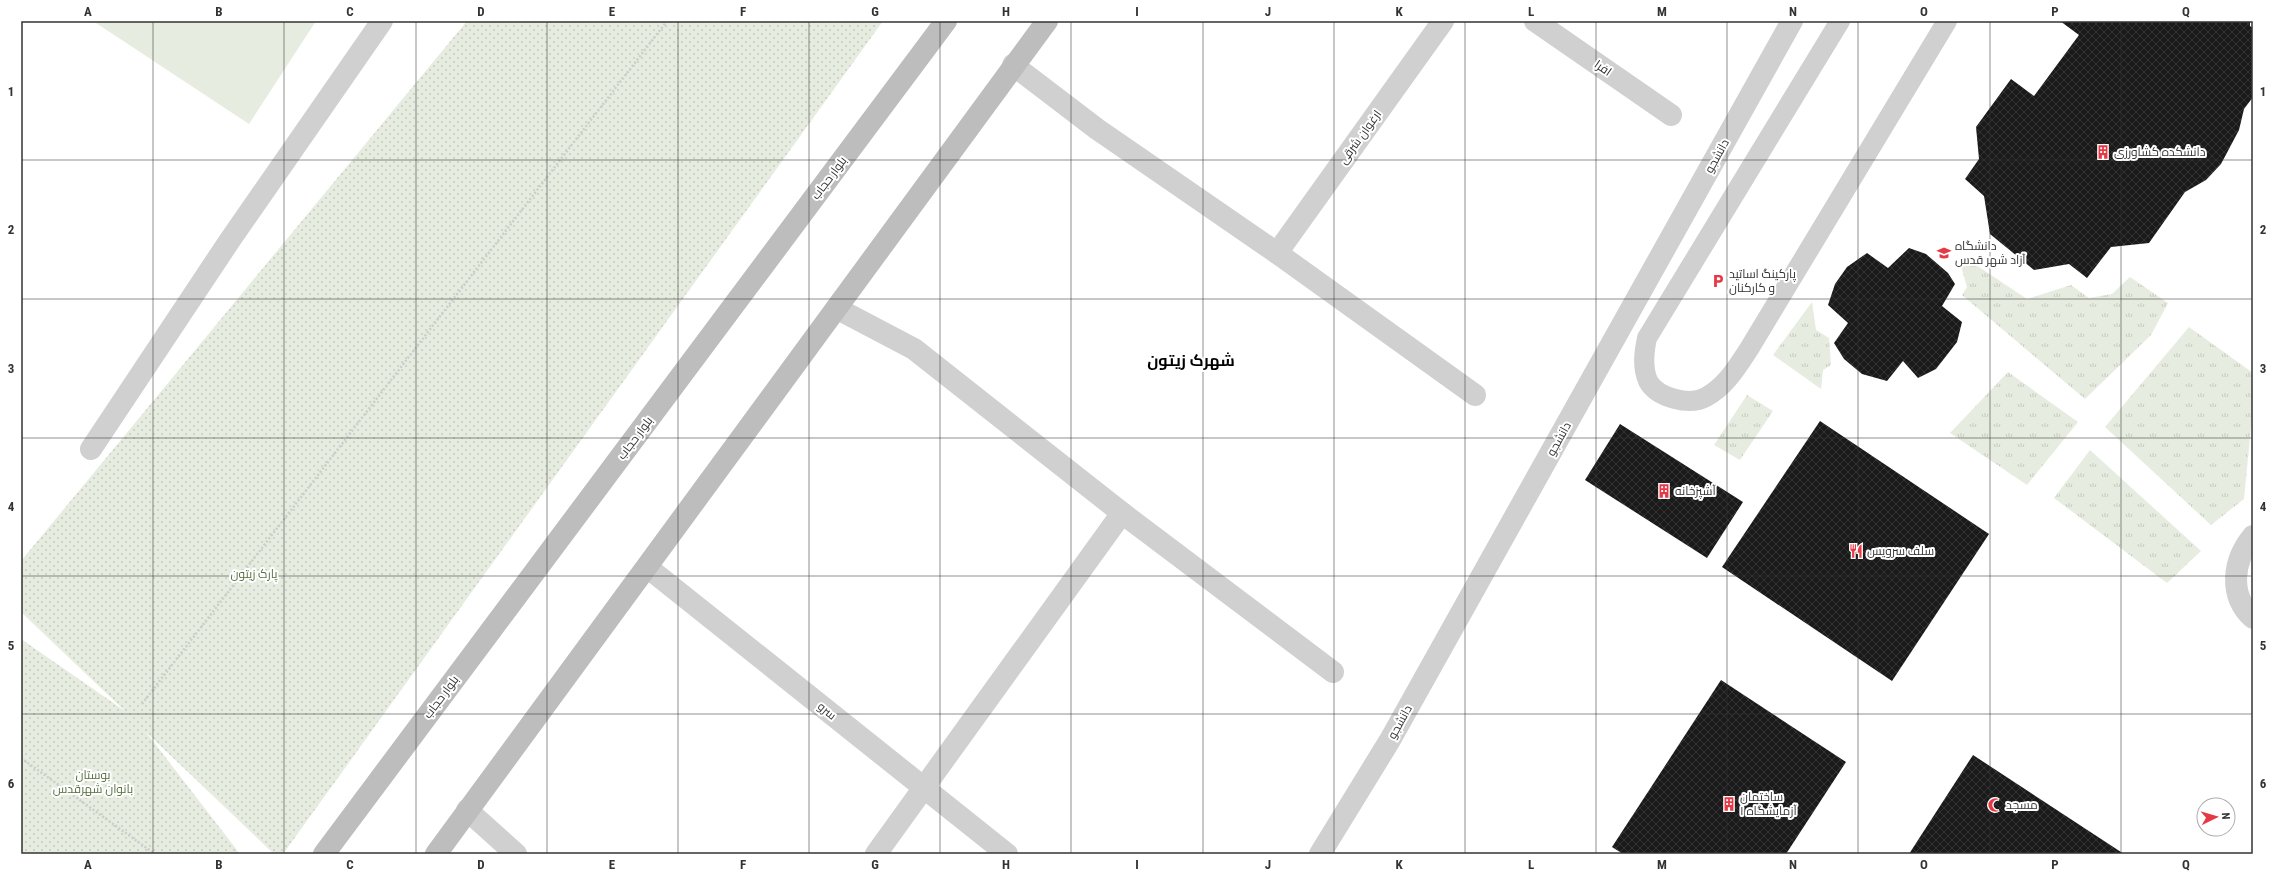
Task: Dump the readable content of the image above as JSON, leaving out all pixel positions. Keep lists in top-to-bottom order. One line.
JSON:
{"streets":{"main road":["بلوار حجاب"],"street":["افرا","ارغوان شرقی","دانشجو","سرو"]},"districts":["شهرک زیتون"],"parks":["پارک زیتون","بوستان بانوان شهرقدس"],"places":{"building":["دانشکده کشاورزی","آشپزخانه","ساختمان آزمایشگاه ۱"],"school or university":["دانشگاه آزاد شهر قدس"],"parking":["پارکینگ اساتید و کارکنان"],"restaurant":["سلف سرویس"],"mosque":["مسجد"]},"north":"right","grid":{"columns":["A","B","C","D","E","F","G","H","I","J","K","L","M","N","O","P","Q"],"rows":["1","2","3","4","5","6"]}}
